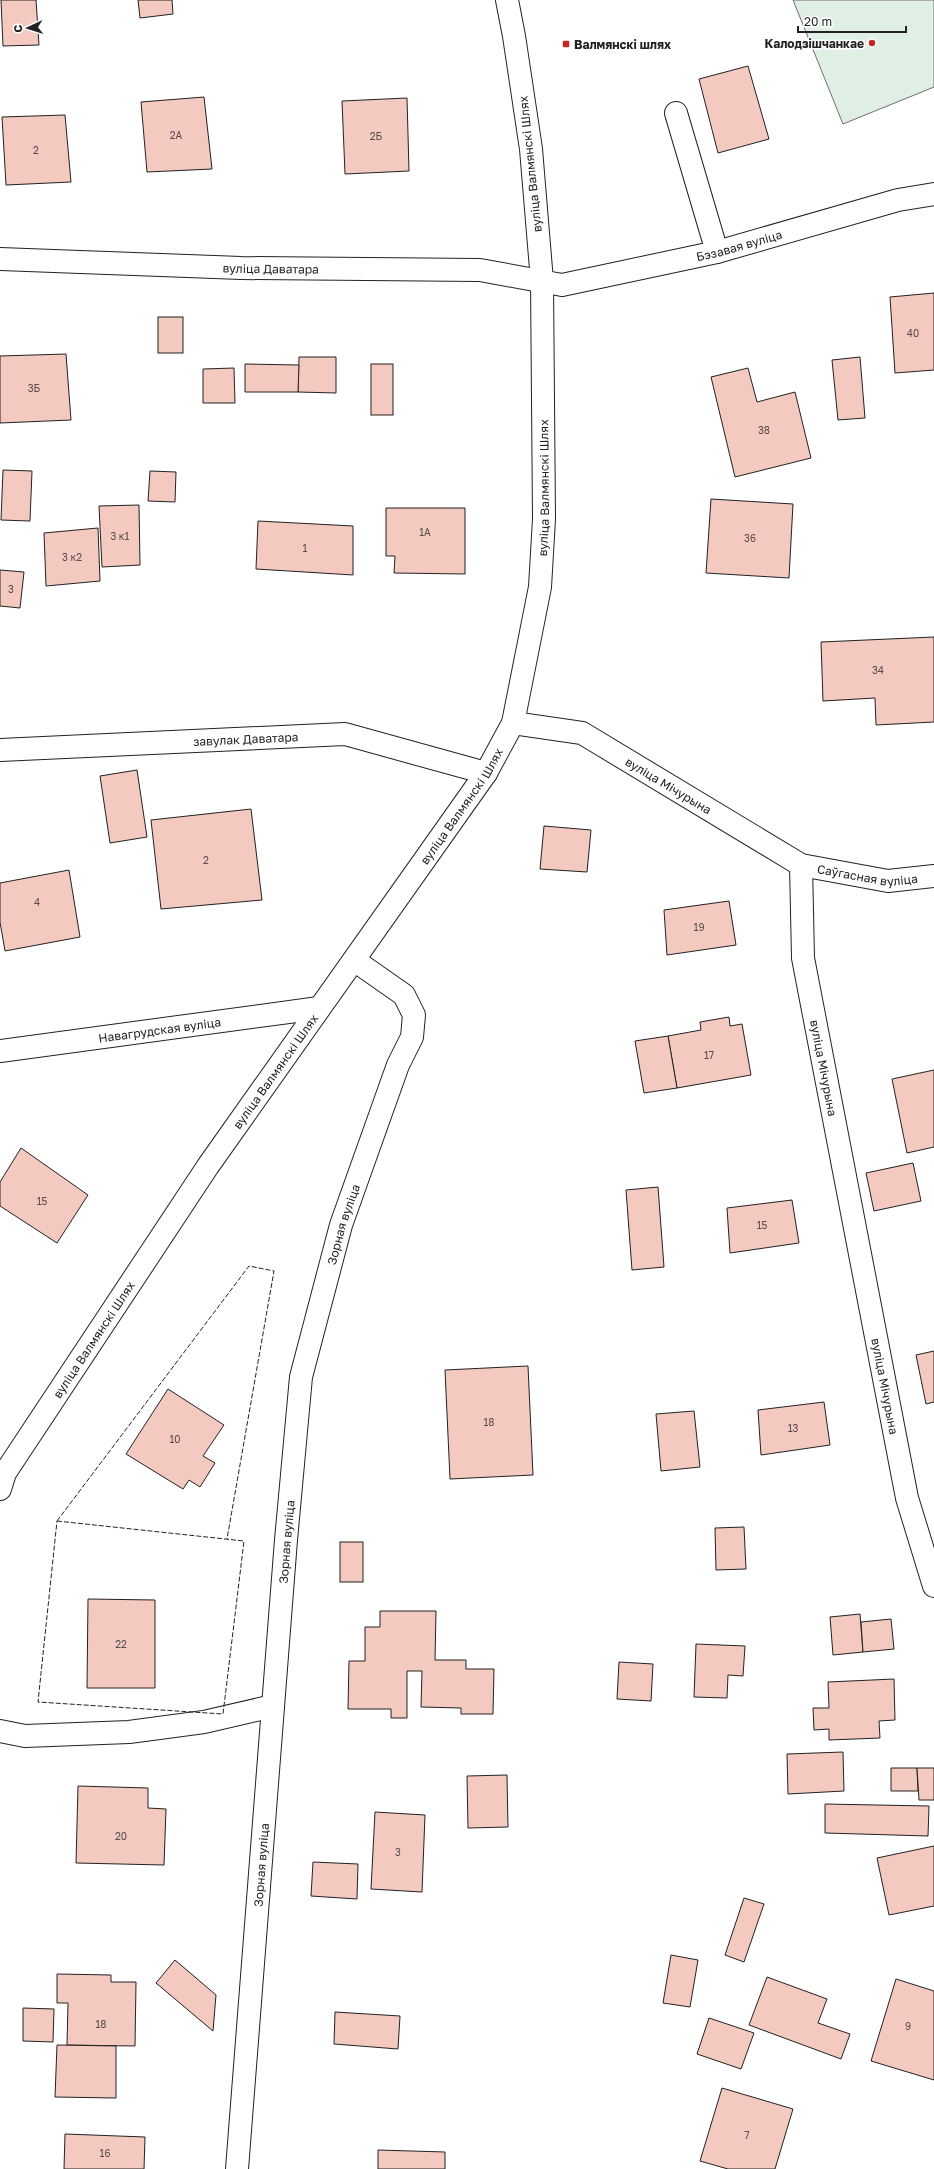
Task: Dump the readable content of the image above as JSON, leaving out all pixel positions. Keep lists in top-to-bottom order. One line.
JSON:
{"streets":{"street":["вуліца Валмянскі Шлях","Бэзавая вуліца","вуліца Даватара","завулак Даватара","вуліца Мічурына","Саўгасная вуліца","Навагрудская вуліца","Зорная вуліца"]},"crossings":[["вуліца Валмянскі Шлях","Бэзавая вуліца"],["вуліца Валмянскі Шлях","вуліца Даватара"],["вуліца Валмянскі Шлях","завулак Даватара"],["вуліца Валмянскі Шлях","вуліца Мічурына"],["вуліца Валмянскі Шлях","Навагрудская вуліца"],["вуліца Валмянскі Шлях","Зорная вуліца"],["Бэзавая вуліца","вуліца Даватара"],["вуліца Мічурына","Саўгасная вуліца"]],"places":{"other":["Калодзішчанкае"],"transit":["Валмянскі шлях"]},"house_numbers":["2А","2Б","2","40","3Б","38","1А","3 к1","36","1","3 к2","3","34","2","4","19","17","15","15","18","13","10","22","20","3","18","9","7","16"],"scale_bar":"20 m","north":"left"}
